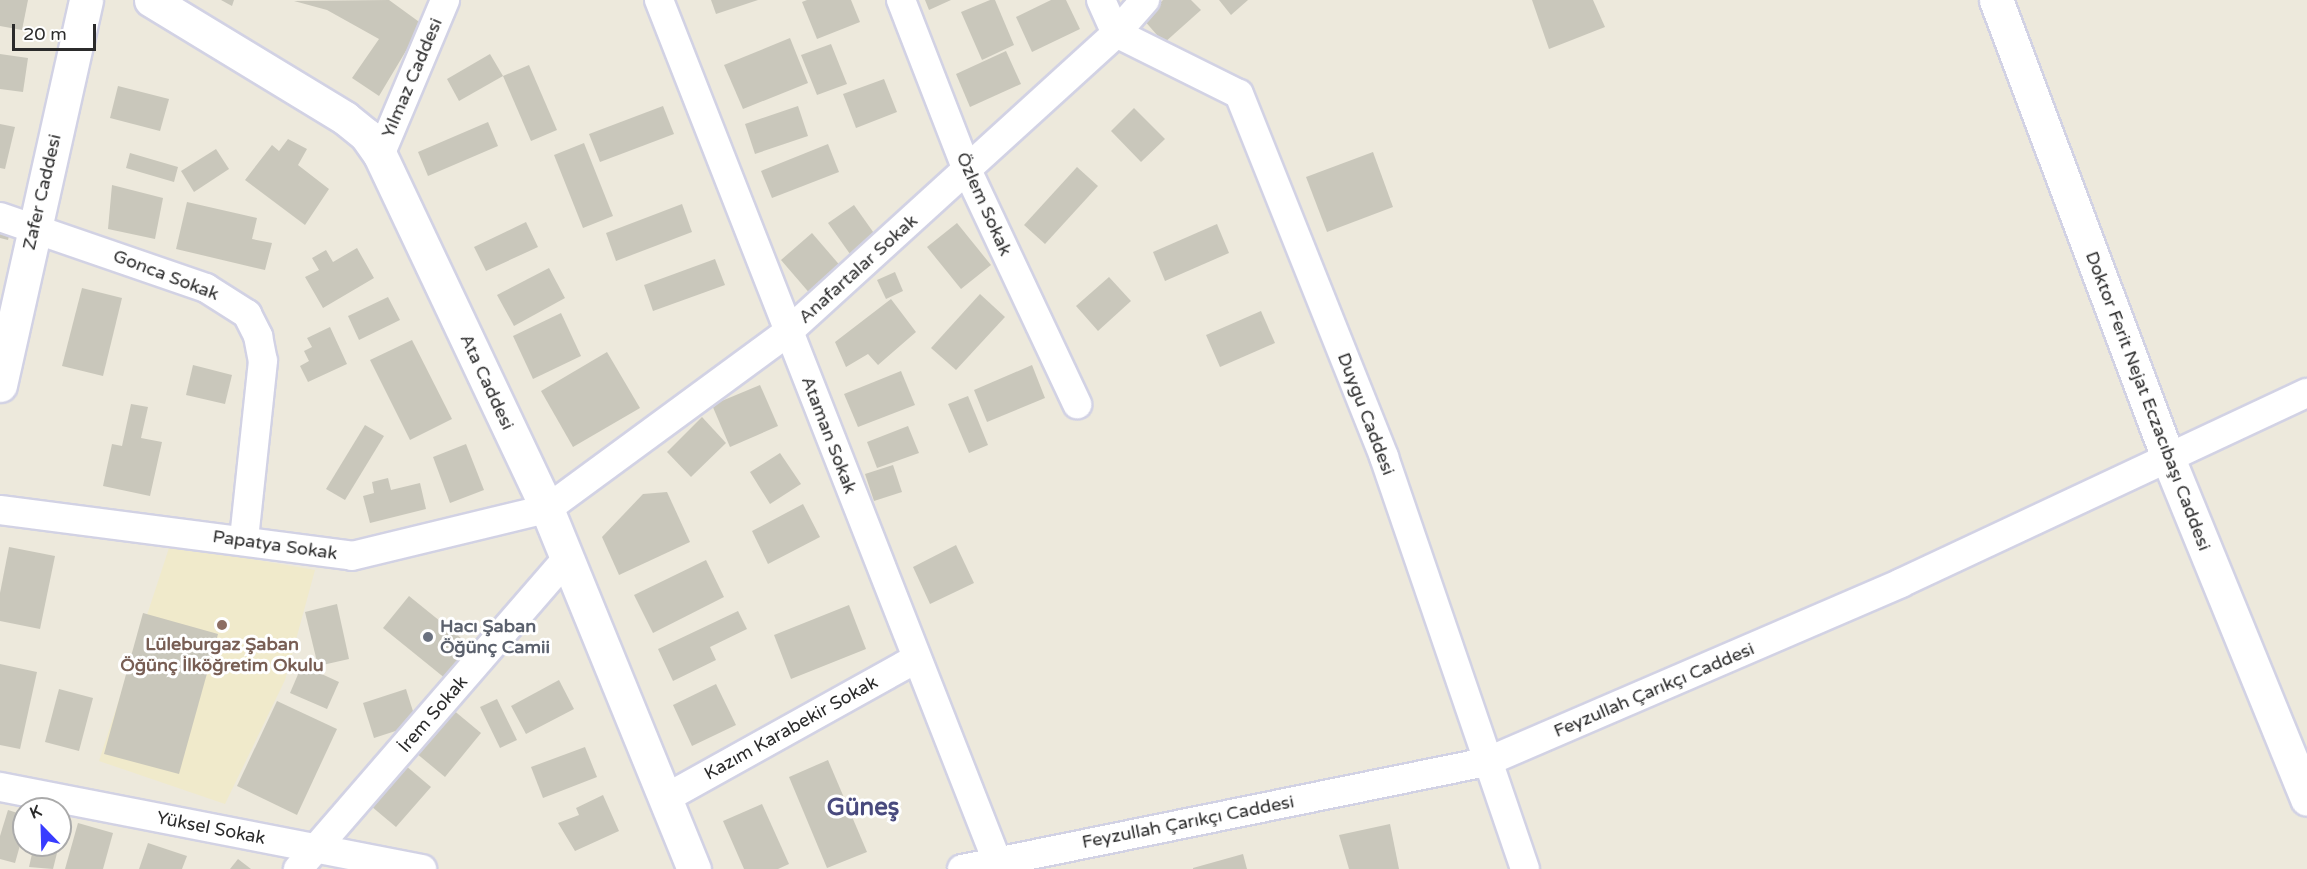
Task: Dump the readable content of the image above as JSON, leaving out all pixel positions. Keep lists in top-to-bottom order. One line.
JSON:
{"streets":{"main road":["Zafer Caddesi","Ata Caddesi","Doktor Ferit Nejat Eczacıbaşı Caddesi"],"street":["Yılmaz Caddesi","Özlem Sokak","Anafartalar Sokak","Gonca Sokak","Duygu Caddesi","Ataman Sokak","Papatya Sokak","Feyzullah Çarıkçı Caddesi","İrem Sokak","Kazım Karabekir Sokak","Yüksel Sokak"]},"crossings":[["Yılmaz Caddesi","Ata Caddesi"],["Zafer Caddesi","Gonca Sokak"],["Özlem Sokak","Anafartalar Sokak"],["Anafartalar Sokak","Ata Caddesi"],["Anafartalar Sokak","Duygu Caddesi"],["Anafartalar Sokak","Ataman Sokak"],["Anafartalar Sokak","Papatya Sokak"],["Gonca Sokak","Papatya Sokak"],["Ata Caddesi","Papatya Sokak"],["Ata Caddesi","İrem Sokak"],["Ata Caddesi","Kazım Karabekir Sokak"],["Doktor Ferit Nejat Eczacıbaşı Caddesi","Feyzullah Çarıkçı Caddesi"],["Duygu Caddesi","Feyzullah Çarıkçı Caddesi"],["Ataman Sokak","Feyzullah Çarıkçı Caddesi"],["Ataman Sokak","Kazım Karabekir Sokak"],["İrem Sokak","Yüksel Sokak"]],"districts":["Güneş"],"places":["Lüleburgaz Şaban Öğünç İlköğretim Okulu","Hacı Şaban Öğünç Camii"],"scale_bar":"20 m","north":"top left"}
